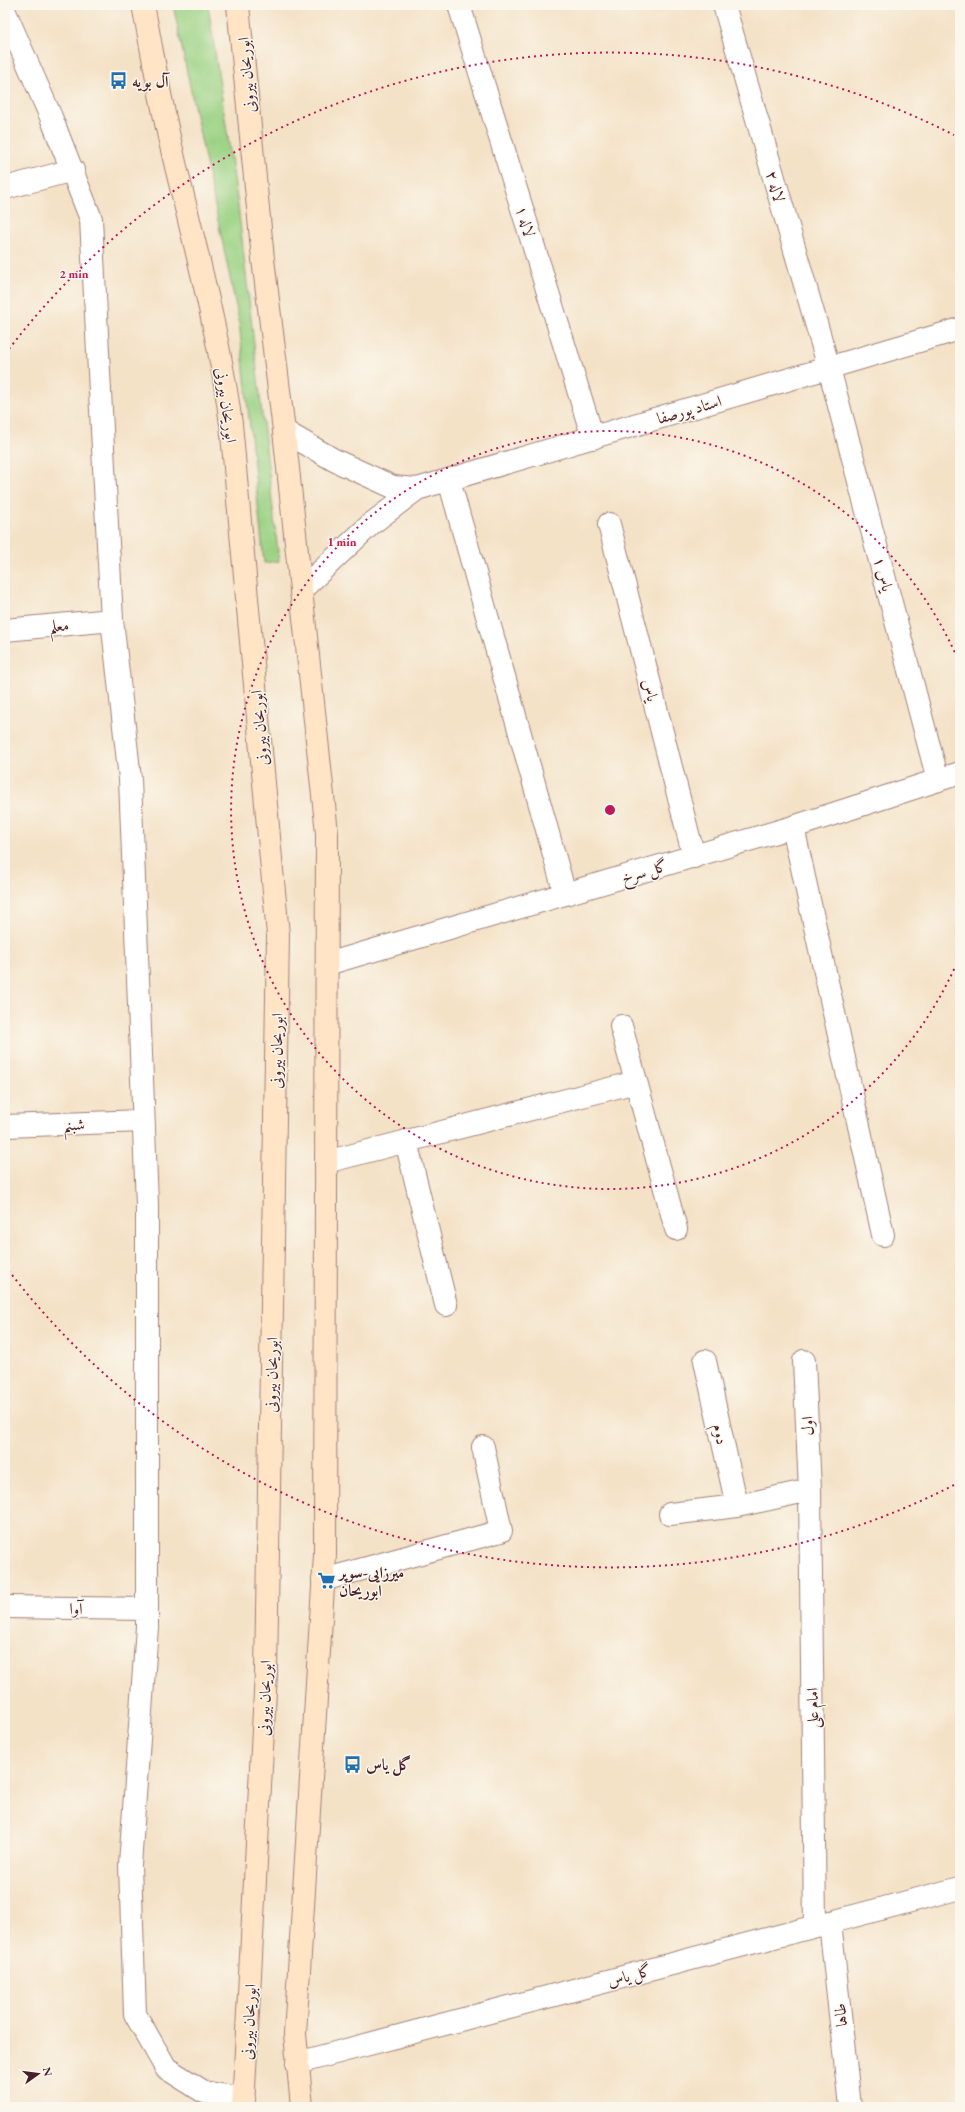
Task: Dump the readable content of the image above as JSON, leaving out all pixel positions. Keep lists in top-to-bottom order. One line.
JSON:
{"streets":{"main road":["ابوریحان بیرونی"],"street":["لاله ۲","لاله ۱","استاد پورصفا","یاس ۱","معلم","یاس","گل سرخ","شبنم","اول","دوم","آوا","امام علی","گل یاس","طاها"]},"crossings":[["ابوریحان بیرونی","گل سرخ"],["ابوریحان بیرونی","گل یاس"],["لاله ۲","استاد پورصفا"],["لاله ۲","یاس ۱"],["لاله ۱","استاد پورصفا"],["استاد پورصفا","یاس ۱"],["یاس ۱","گل سرخ"],["یاس","گل سرخ"],["اول","امام علی"],["امام علی","گل یاس"],["امام علی","طاها"],["گل یاس","طاها"]],"places":{"bus stop":["آل بویه","گل یاس"],"supermarket":["میرزایی-سوپر ابوریحان"]},"north":"right","rings":["2 min","1 min"]}
